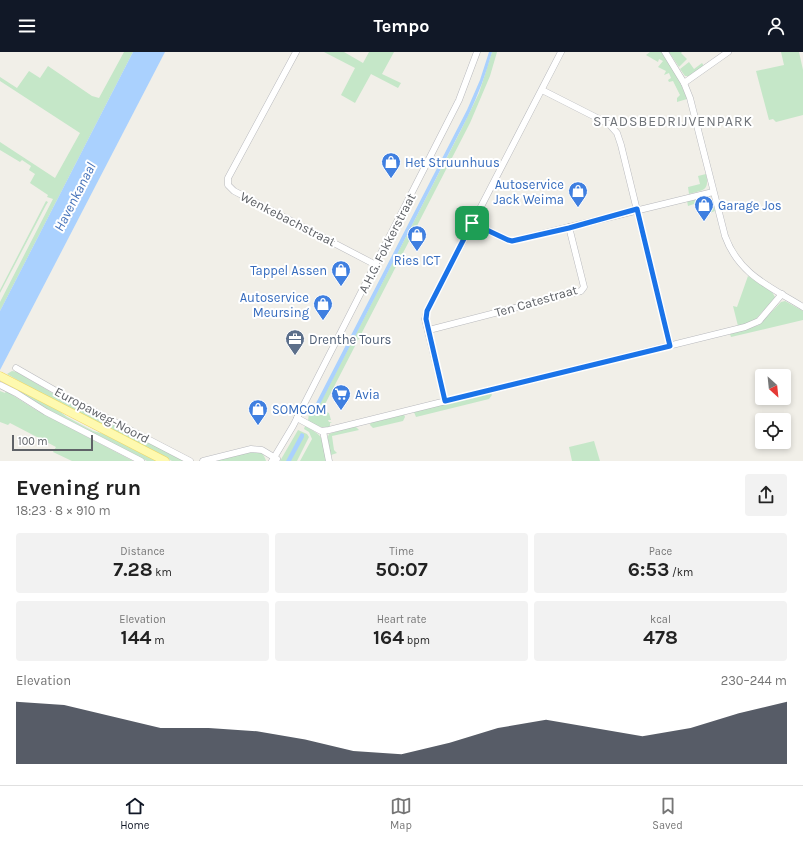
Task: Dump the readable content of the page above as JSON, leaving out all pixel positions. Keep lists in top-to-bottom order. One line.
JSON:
{"streets":{"main road":["Europaweg-Noord"],"street":["Wenkebachstraat","A.H.G. Fokkerstraat","Ten Catestraat"]},"crossings":[["Wenkebachstraat","A.H.G. Fokkerstraat"]],"districts":["STADSBEDRIJVENPARK"],"water":["Havenkanaal"],"places":{"shop":["Het Struunhuus","Autoservice Jack Weima","Garage Jos","Ries ICT","Tappel Assen","Autoservice Meursing","SOMCOM"],"office":["Drenthe Tours"],"supermarket":["Avia"]},"scale_bar":"100 m","north":"bottom right","page":{"header":"Tempo","scale":"100 m","heading":["Evening run","18:23 · 8 × 910 m"],"stats":[["Distance","7.28 km"],["Time","50:07"],["Pace","6:53 /km"],["Elevation","144 m"],["Heart rate","164 bpm"],["kcal","478"]],"chart":["Elevation","230–244 m"],"tabs":["Home","Map","Saved"]}}
